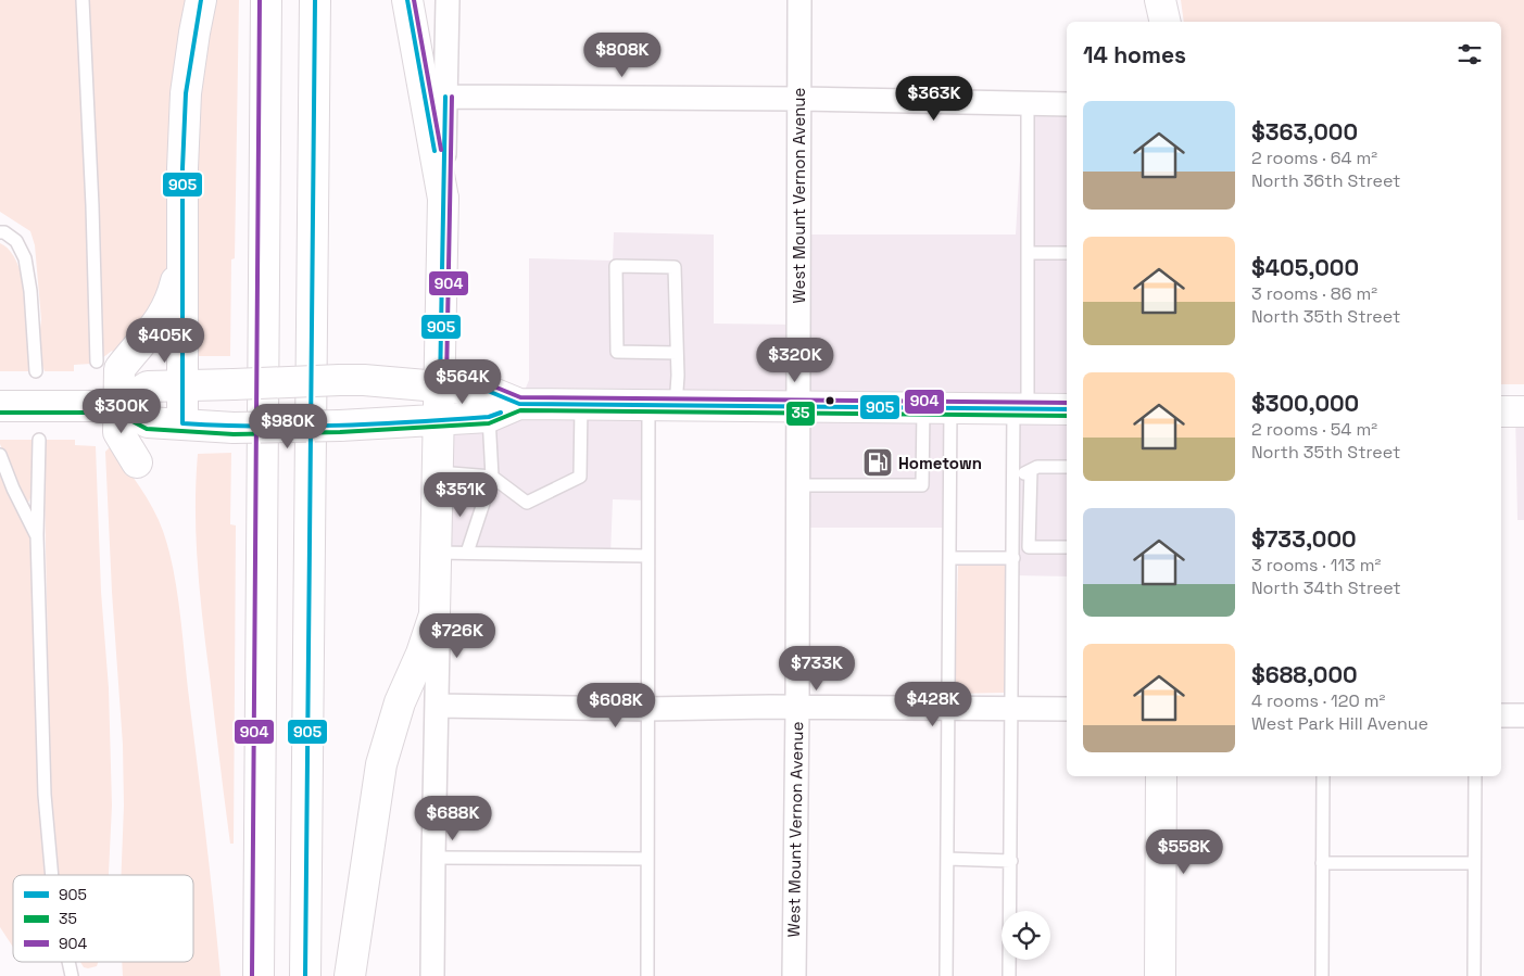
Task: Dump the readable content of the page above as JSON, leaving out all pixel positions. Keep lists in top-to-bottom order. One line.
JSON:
{"streets":{"street":["West Mount Vernon Avenue"]},"places":{"fuel station":["Hometown"]},"lines":["transit line 905","transit line 904","transit line 35"],"legend":["905","35","904"],"page":{"heading":"14 homes","price":["$808K","$363K","$405K","$320K","$564K","$300K","$980K","$351K","$726K","$733K","$428K","$608K","$688K","$558K"],"list":[{"name":"$363,000","note":"2 rooms · 64 m² · North 36th Street"},{"name":"$405,000","note":"3 rooms · 86 m² · North 35th Street"},{"name":"$300,000","note":"2 rooms · 54 m² · North 35th Street"},{"name":"$733,000","note":"3 rooms · 113 m² · North 34th Street"},{"name":"$688,000","note":"4 rooms · 120 m² · West Park Hill Avenue"}]}}
